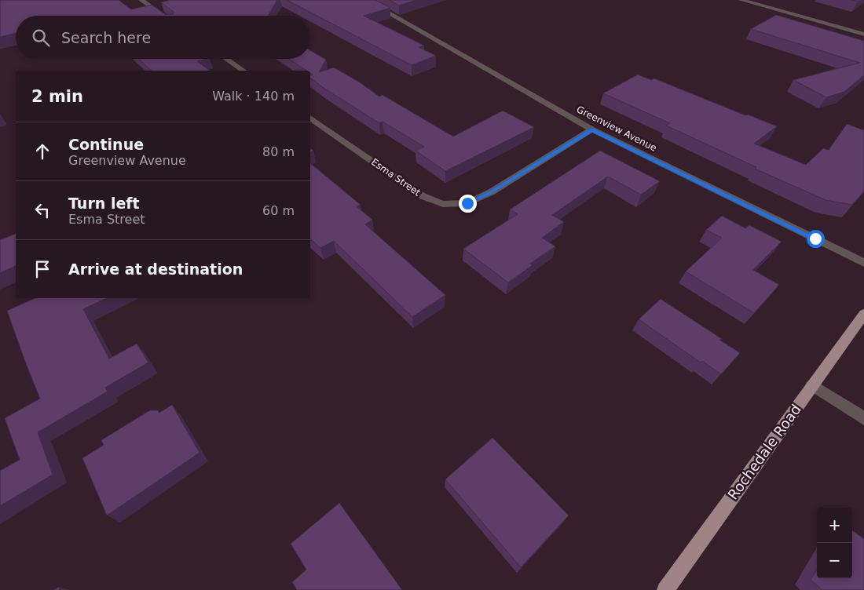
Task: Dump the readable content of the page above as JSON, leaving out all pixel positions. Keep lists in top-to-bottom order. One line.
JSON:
{"streets":{"main road":["Rochedale Road"],"street":["Greenview Avenue","Esma Street"]},"crossings":[["Greenview Avenue","Esma Street"]],"page":{"search":"Search here","heading":["2 min","Walk · 140 m"],"list":[["Continue","Greenview Avenue","80 m"],["Turn left","Esma Street","60 m"],"Arrive at destination"],"map_buttons":["+","−"]}}
